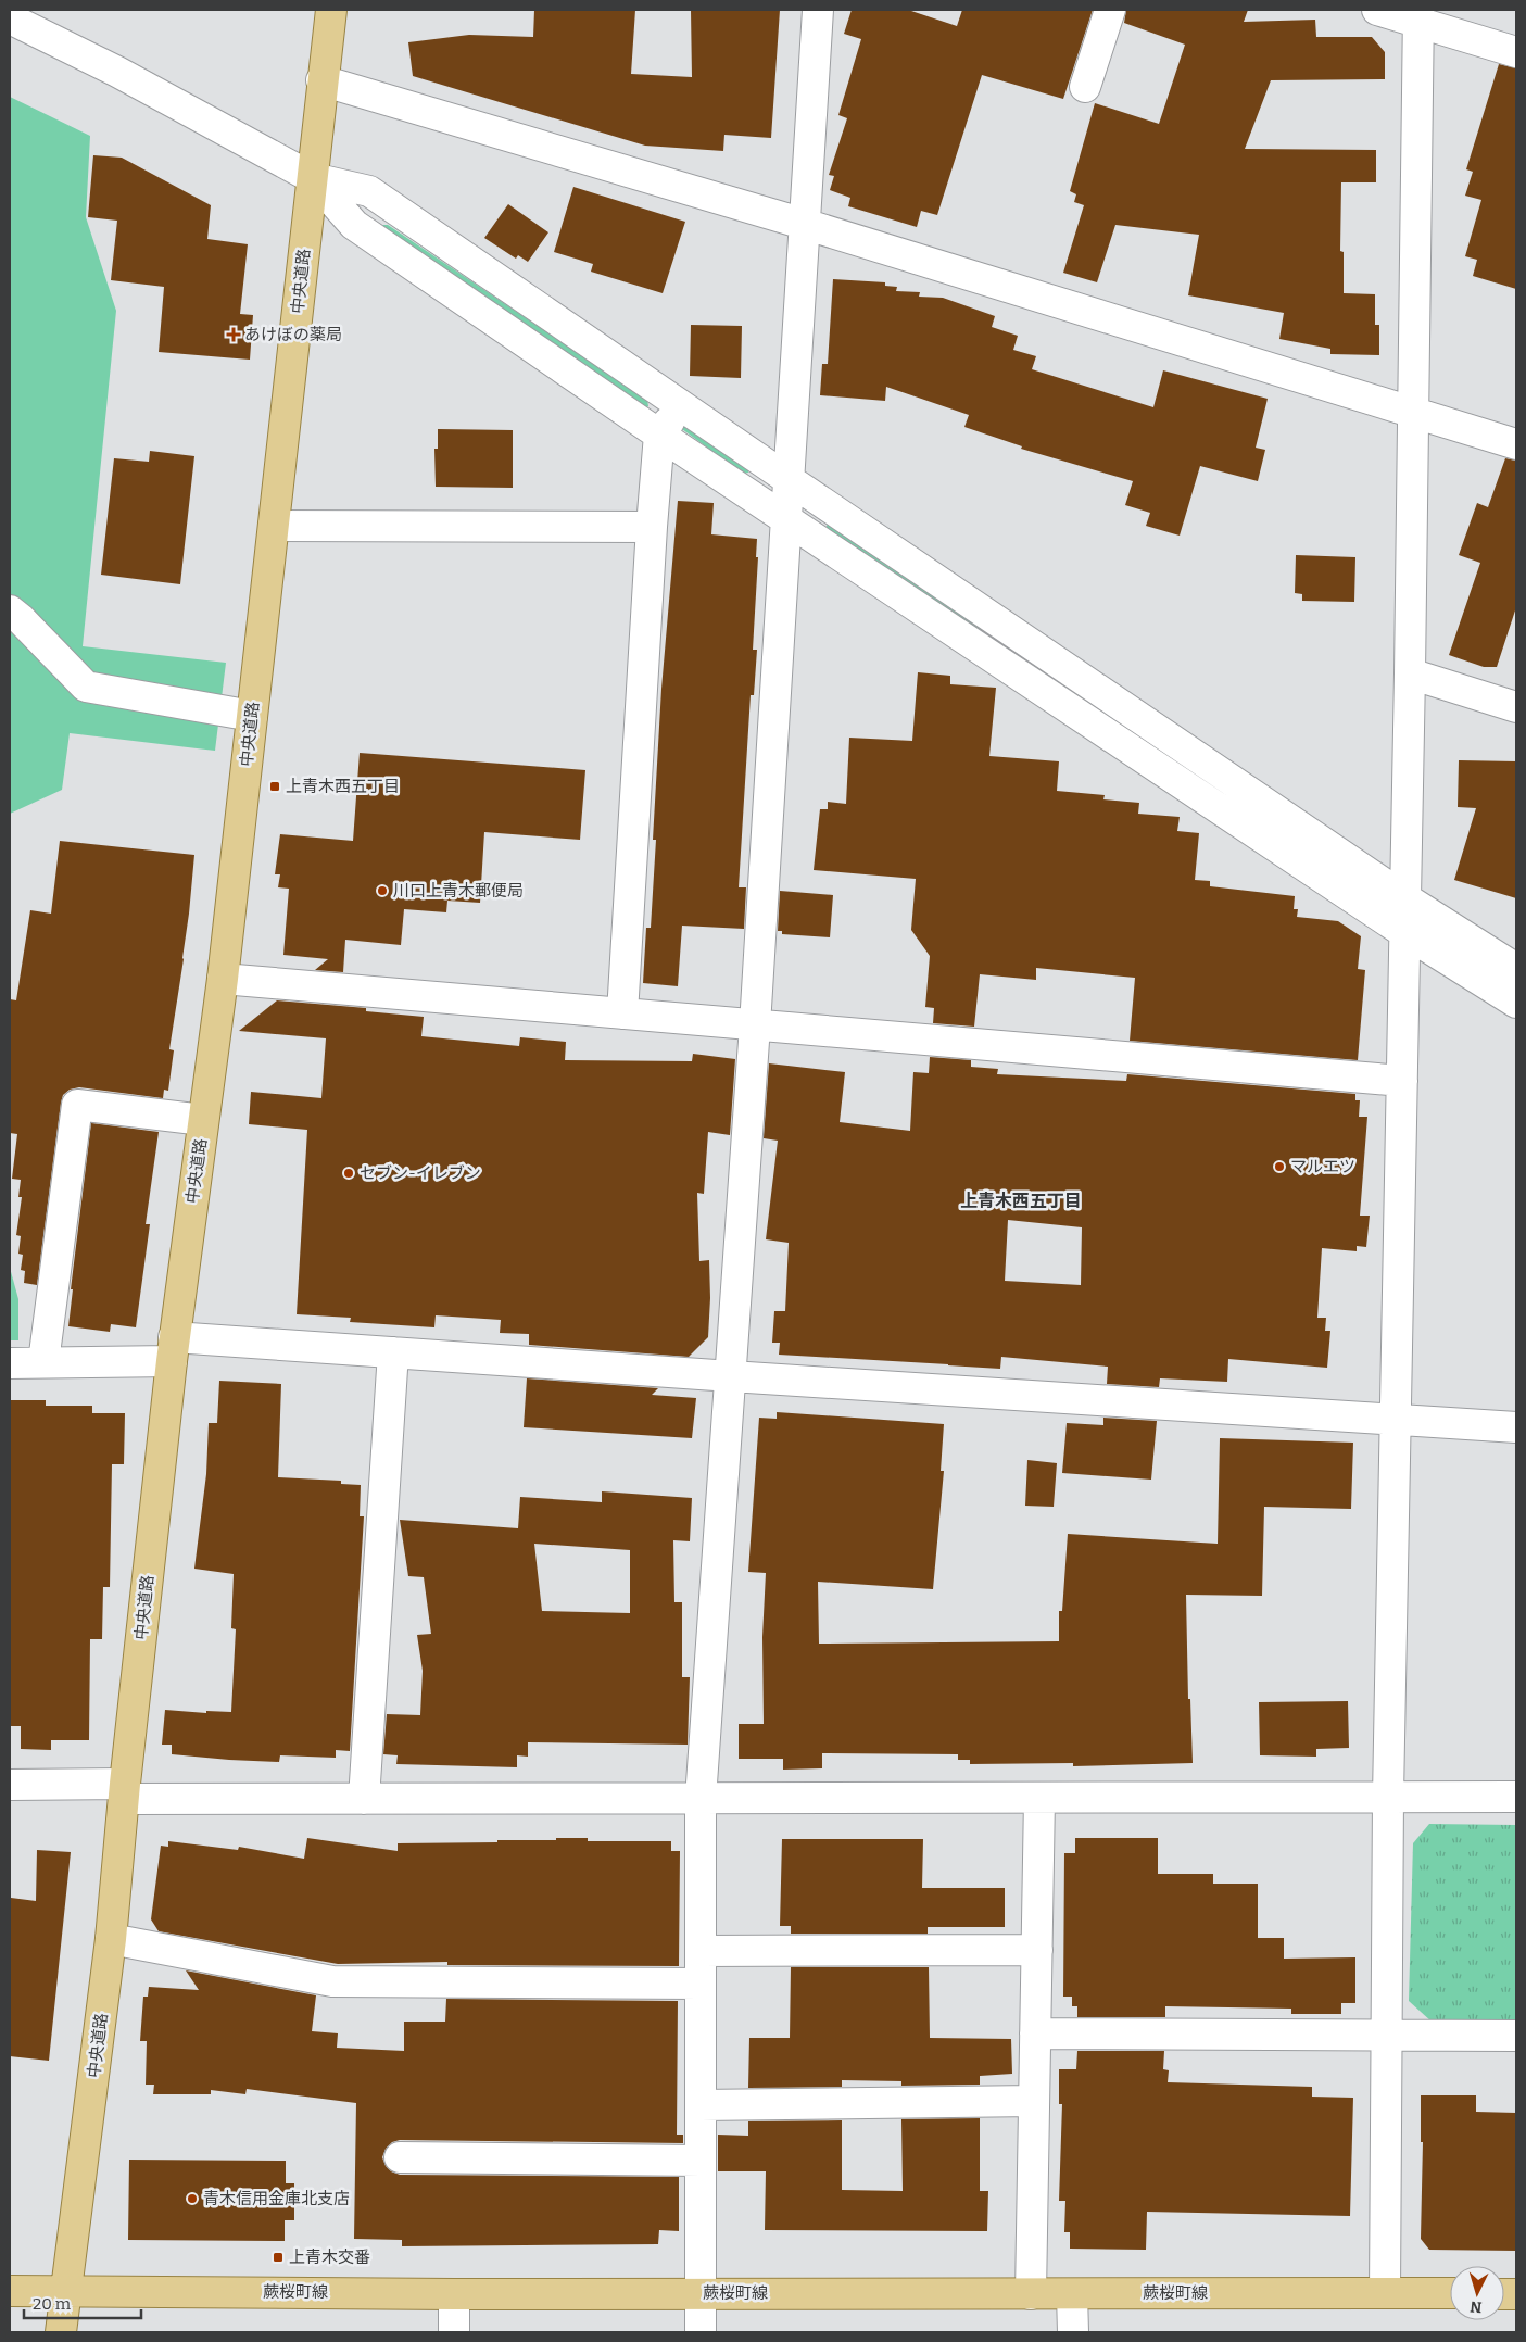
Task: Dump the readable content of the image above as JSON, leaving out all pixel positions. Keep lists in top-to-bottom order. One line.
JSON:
{"streets":{"main road":["中央道路","蕨桜町線"]},"crossings":[["中央道路","蕨桜町線"]],"districts":["上青木西五丁目"],"places":{"health":["あけぼの薬局"],"transit":["上青木西五丁目","上青木交番"],"other":["川口上青木郵便局","マルエツ","セブン-イレブン","青木信用金庫北支店"]},"scale_bar":"20 m","north":"bottom"}
